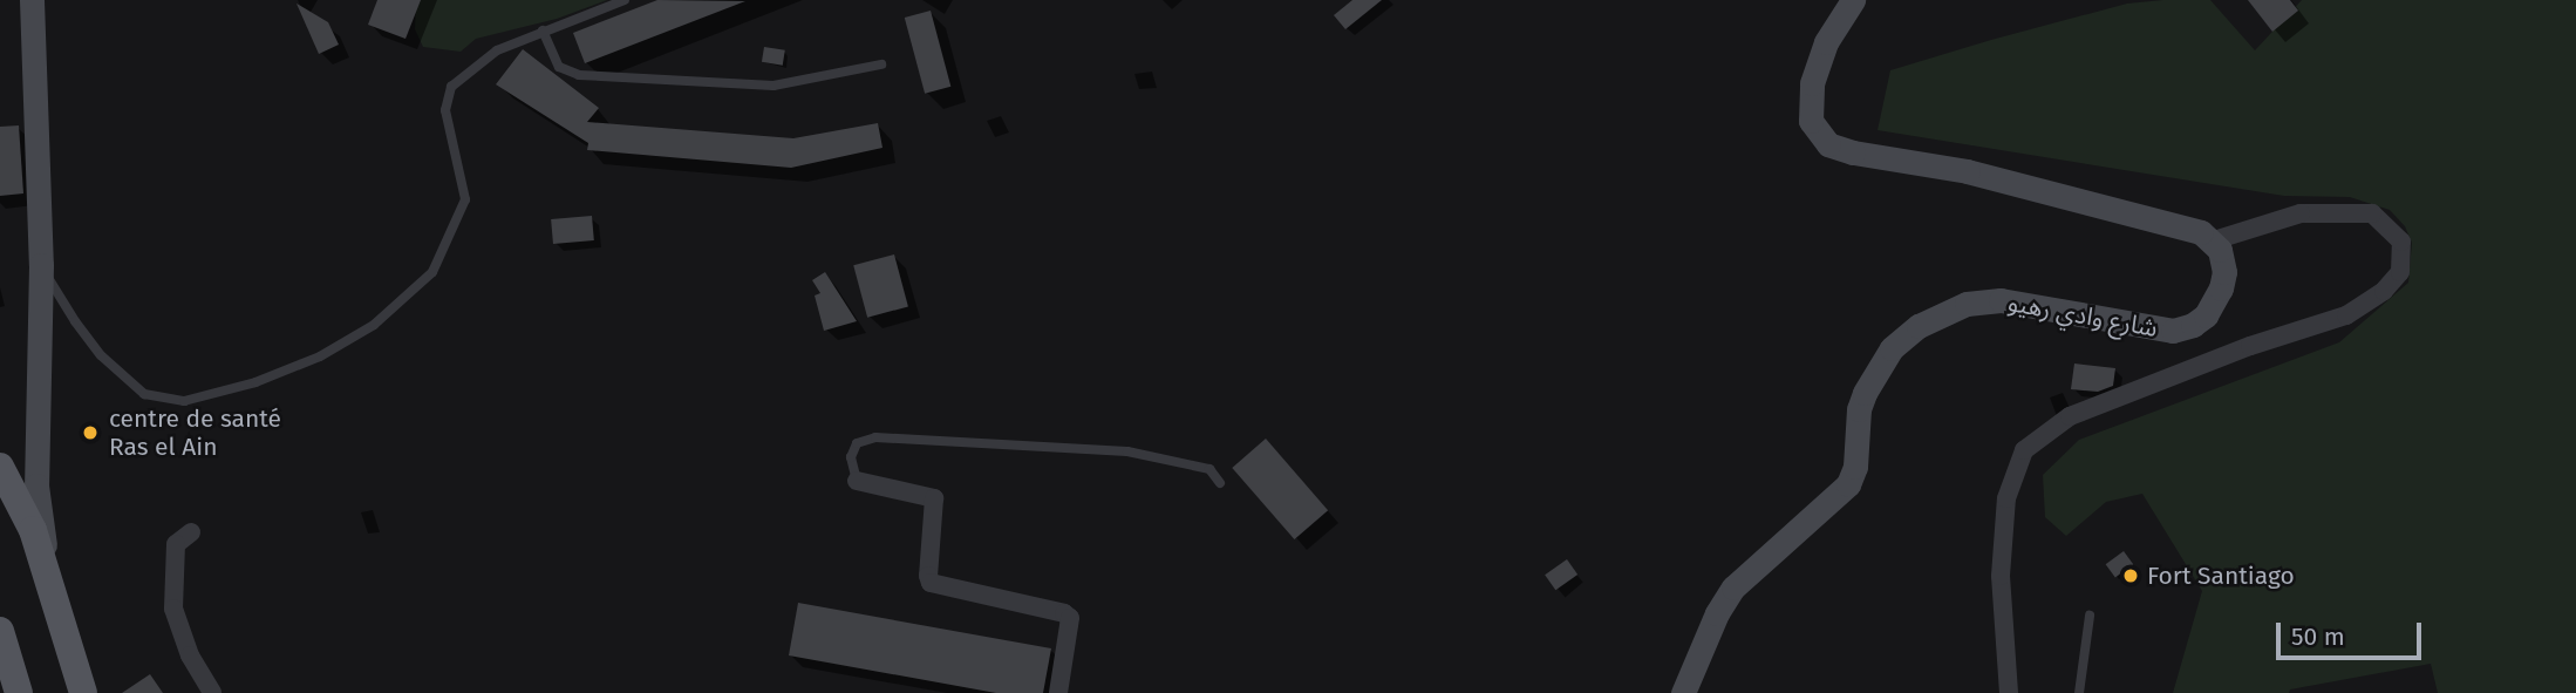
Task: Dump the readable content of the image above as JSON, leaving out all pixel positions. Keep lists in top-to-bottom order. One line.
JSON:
{"streets":{"street":["شارع وادي رهيو"]},"places":["centre de santé Ras el Ain","Fort Santiago"],"scale_bar":"50 m"}
